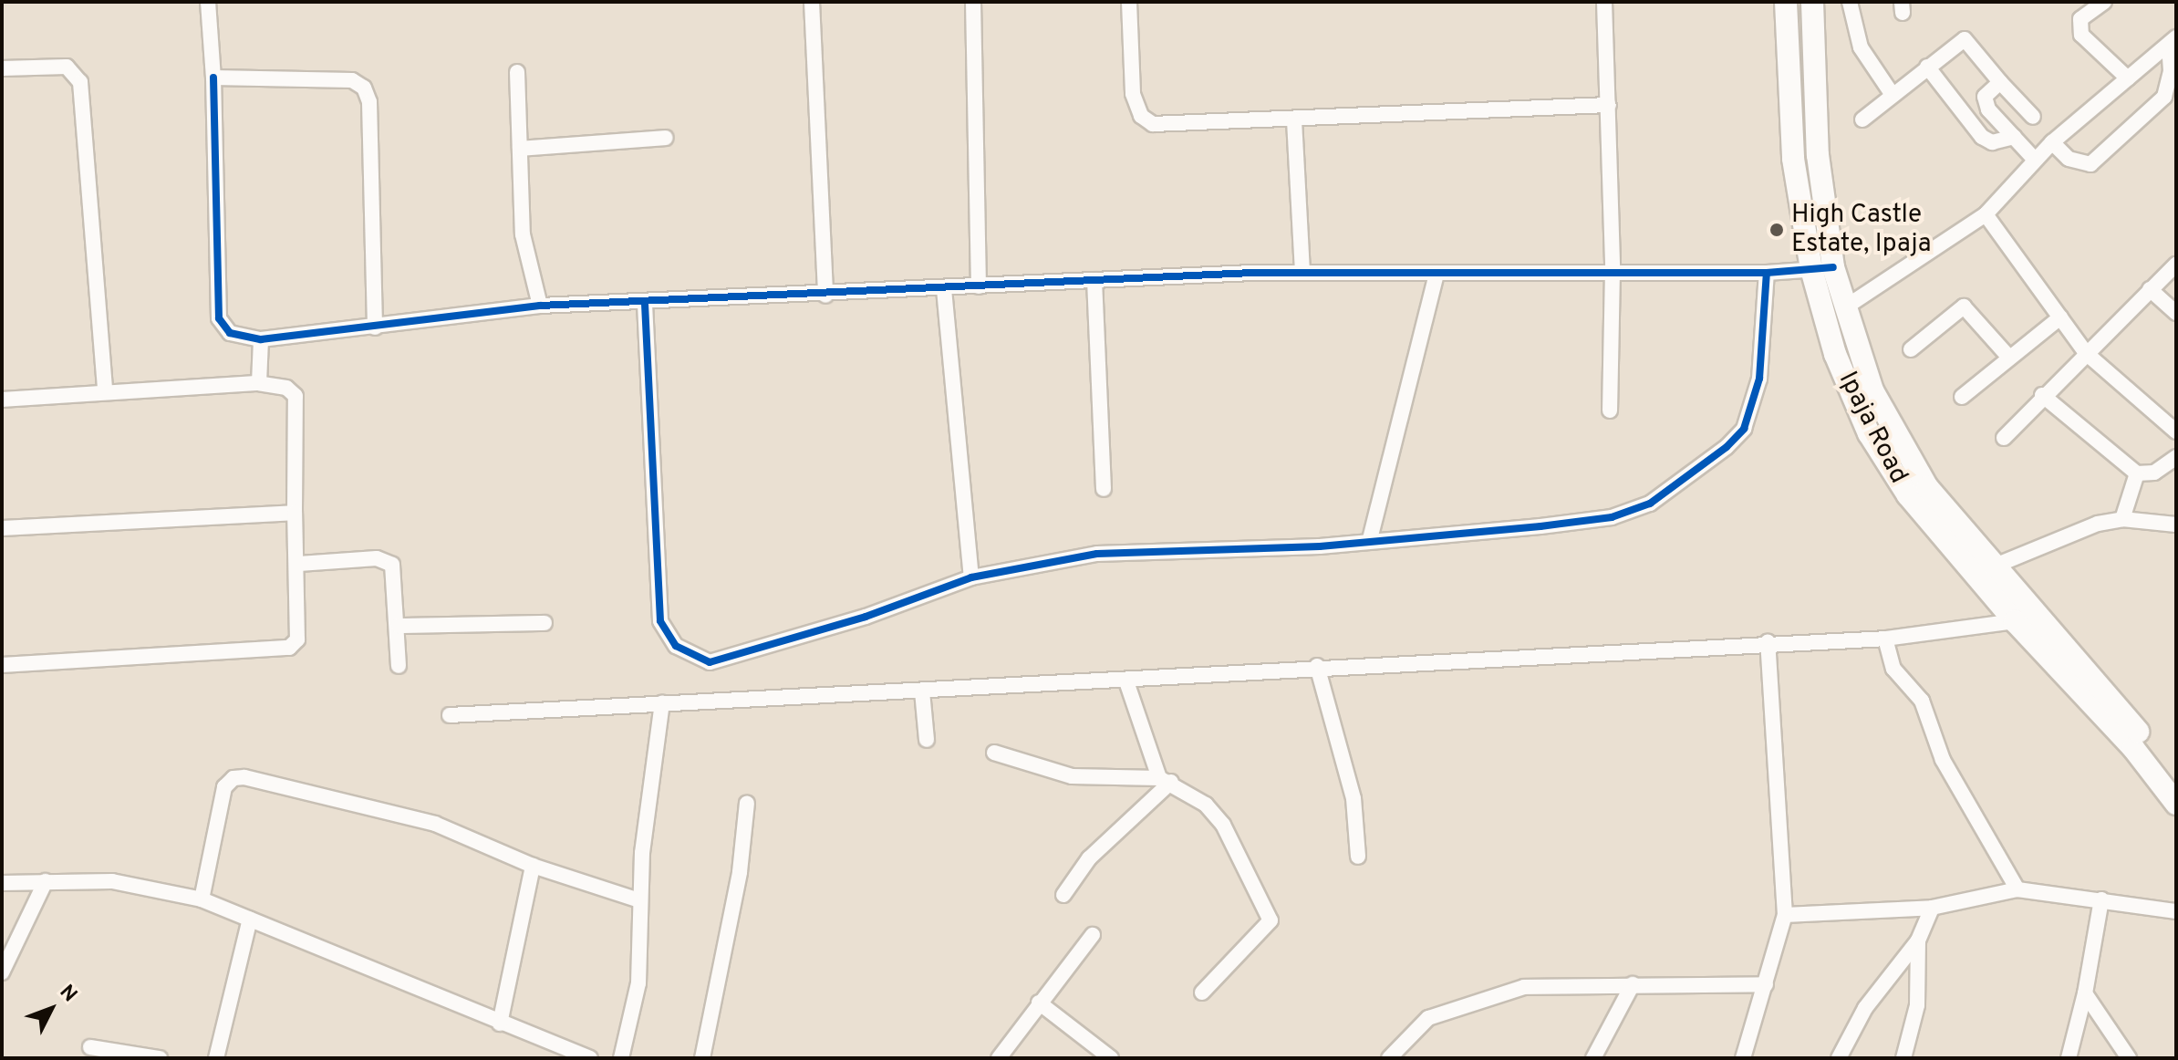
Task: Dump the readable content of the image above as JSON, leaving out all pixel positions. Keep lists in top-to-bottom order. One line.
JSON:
{"streets":{"main road":["Ipaja Road"]},"places":["High Castle Estate, Ipaja"],"north":"top right"}
